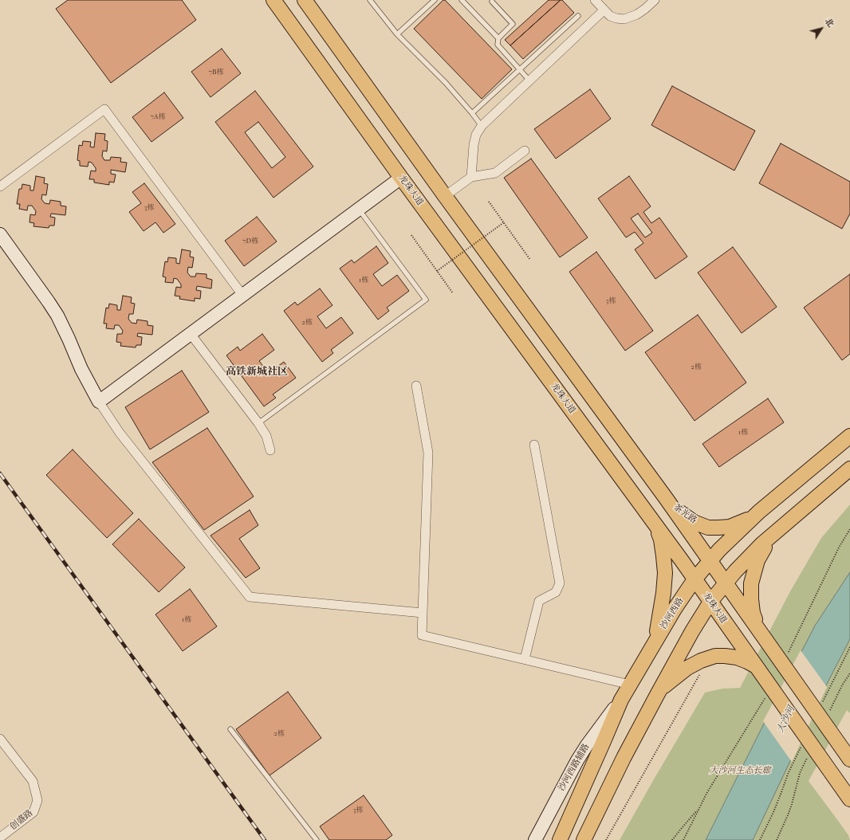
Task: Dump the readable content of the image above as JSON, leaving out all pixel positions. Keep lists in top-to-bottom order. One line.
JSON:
{"streets":{"main road":["龙珠大道","茶光路","沙河西路"],"street":["沙河西路辅路","创盛路"]},"crossings":[["龙珠大道","沙河西路"],["茶光路","沙河西路"],["沙河西路","沙河西路辅路"]],"districts":["高铁新城社区"],"water":["大沙河"],"parks":["大沙河生态长廊"],"house_numbers":["7B栋","7A栋","3栋","7D栋","1栋","3栋","2栋","2栋","1栋","1栋","2栋","3栋"],"north":"top right"}
